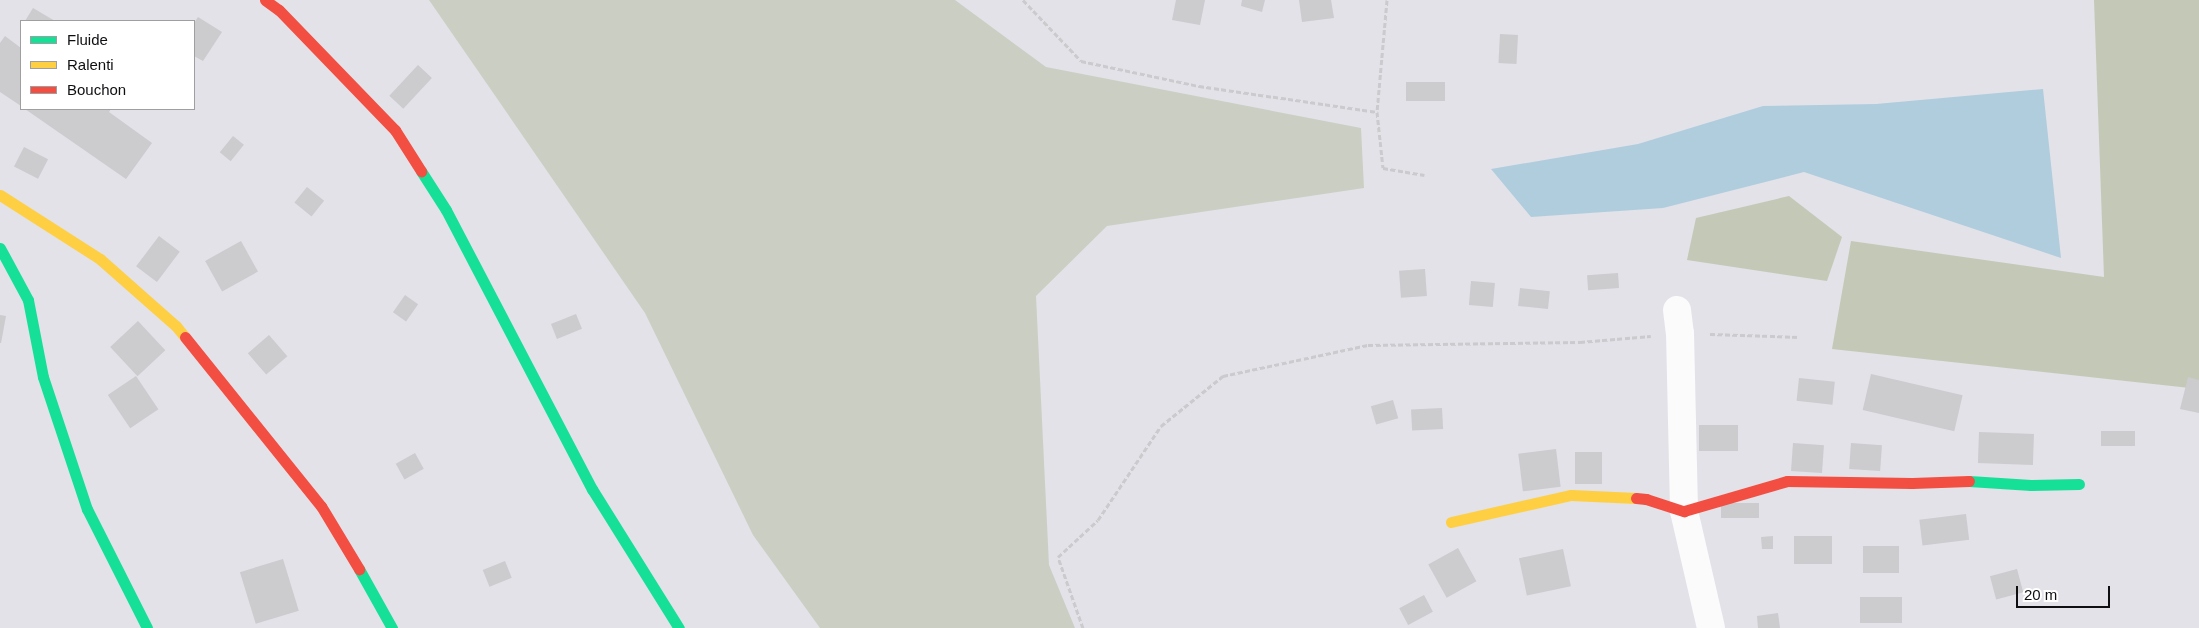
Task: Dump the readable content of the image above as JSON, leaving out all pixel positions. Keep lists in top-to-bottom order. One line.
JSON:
{"legend":["Fluide","Ralenti","Bouchon"],"scale_bar":"20 m"}
